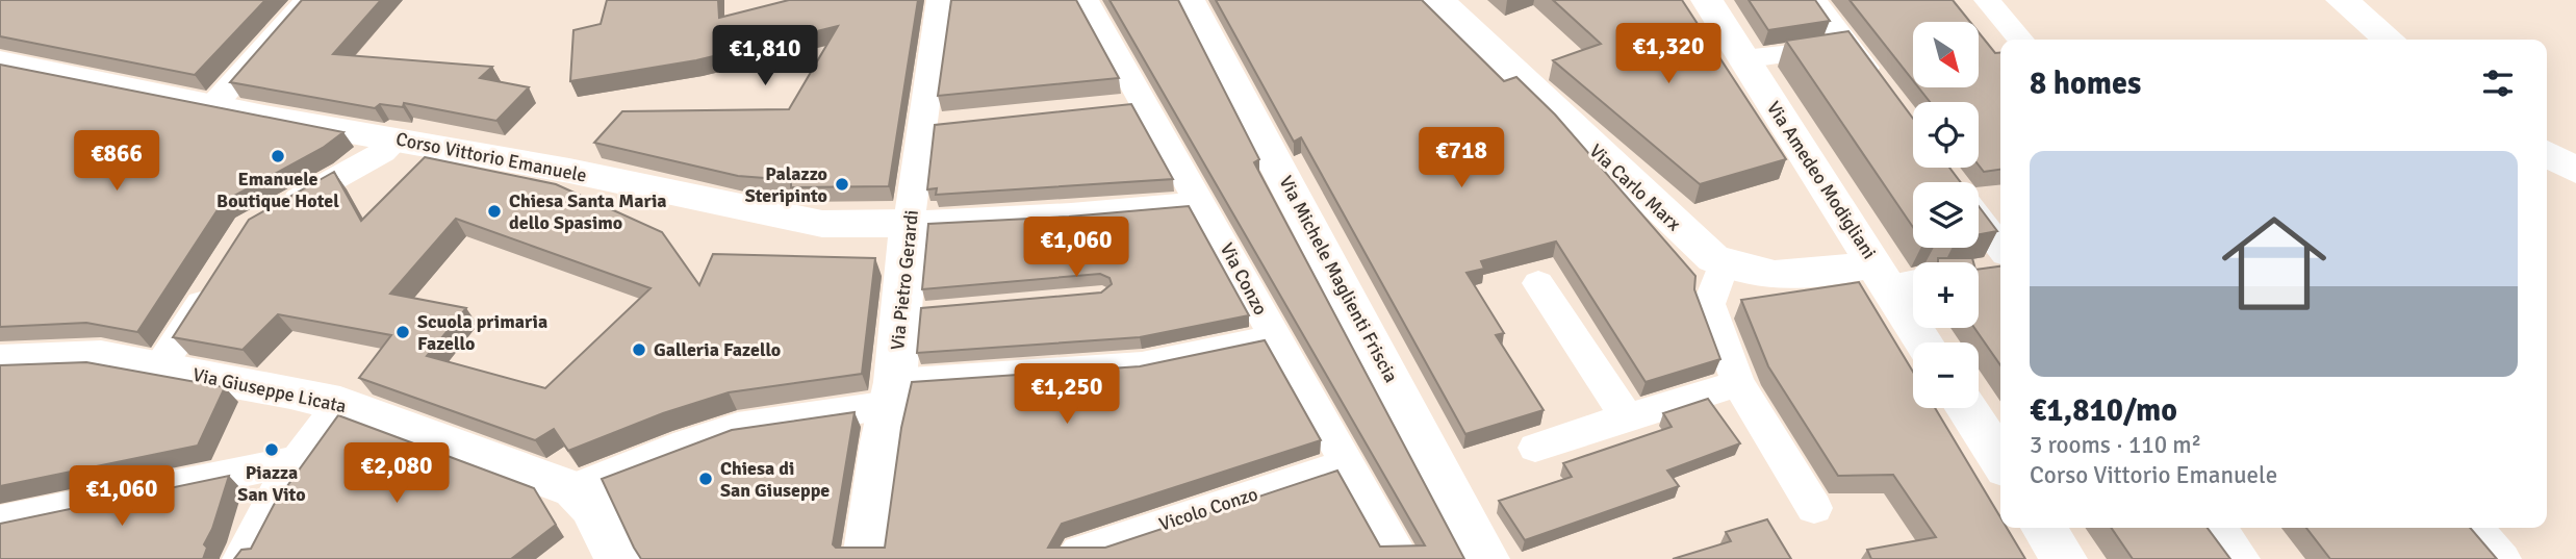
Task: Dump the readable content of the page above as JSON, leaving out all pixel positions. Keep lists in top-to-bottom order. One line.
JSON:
{"streets":{"street":["Corso Vittorio Emanuele","Via Amedeo Modigliani","Via Carlo Marx","Via Conzo","Via Michele Maglienti Friscia","Via Pietro Gerardi","Via Giuseppe Licata","Vicolo Conzo"]},"crossings":[["Corso Vittorio Emanuele","Via Conzo"],["Corso Vittorio Emanuele","Via Pietro Gerardi"],["Via Amedeo Modigliani","Via Carlo Marx"],["Via Conzo","Vicolo Conzo"]],"places":["Emanuele Boutique Hotel","Palazzo Steripinto","Chiesa Santa Maria dello Spasimo","Scuola primaria Fazello","Galleria Fazello","Piazza San Vito","Chiesa di San Giuseppe"],"north":"bottom right","page":{"map_buttons":["+","−"],"price":["€1,320","€1,810","€718","€866","€1,060","€1,250","€2,080","€1,060"],"heading":"8 homes","list":[{"name":"€1,810/mo","note":"3 rooms · 110 m² · Corso Vittorio Emanuele"}]}}
